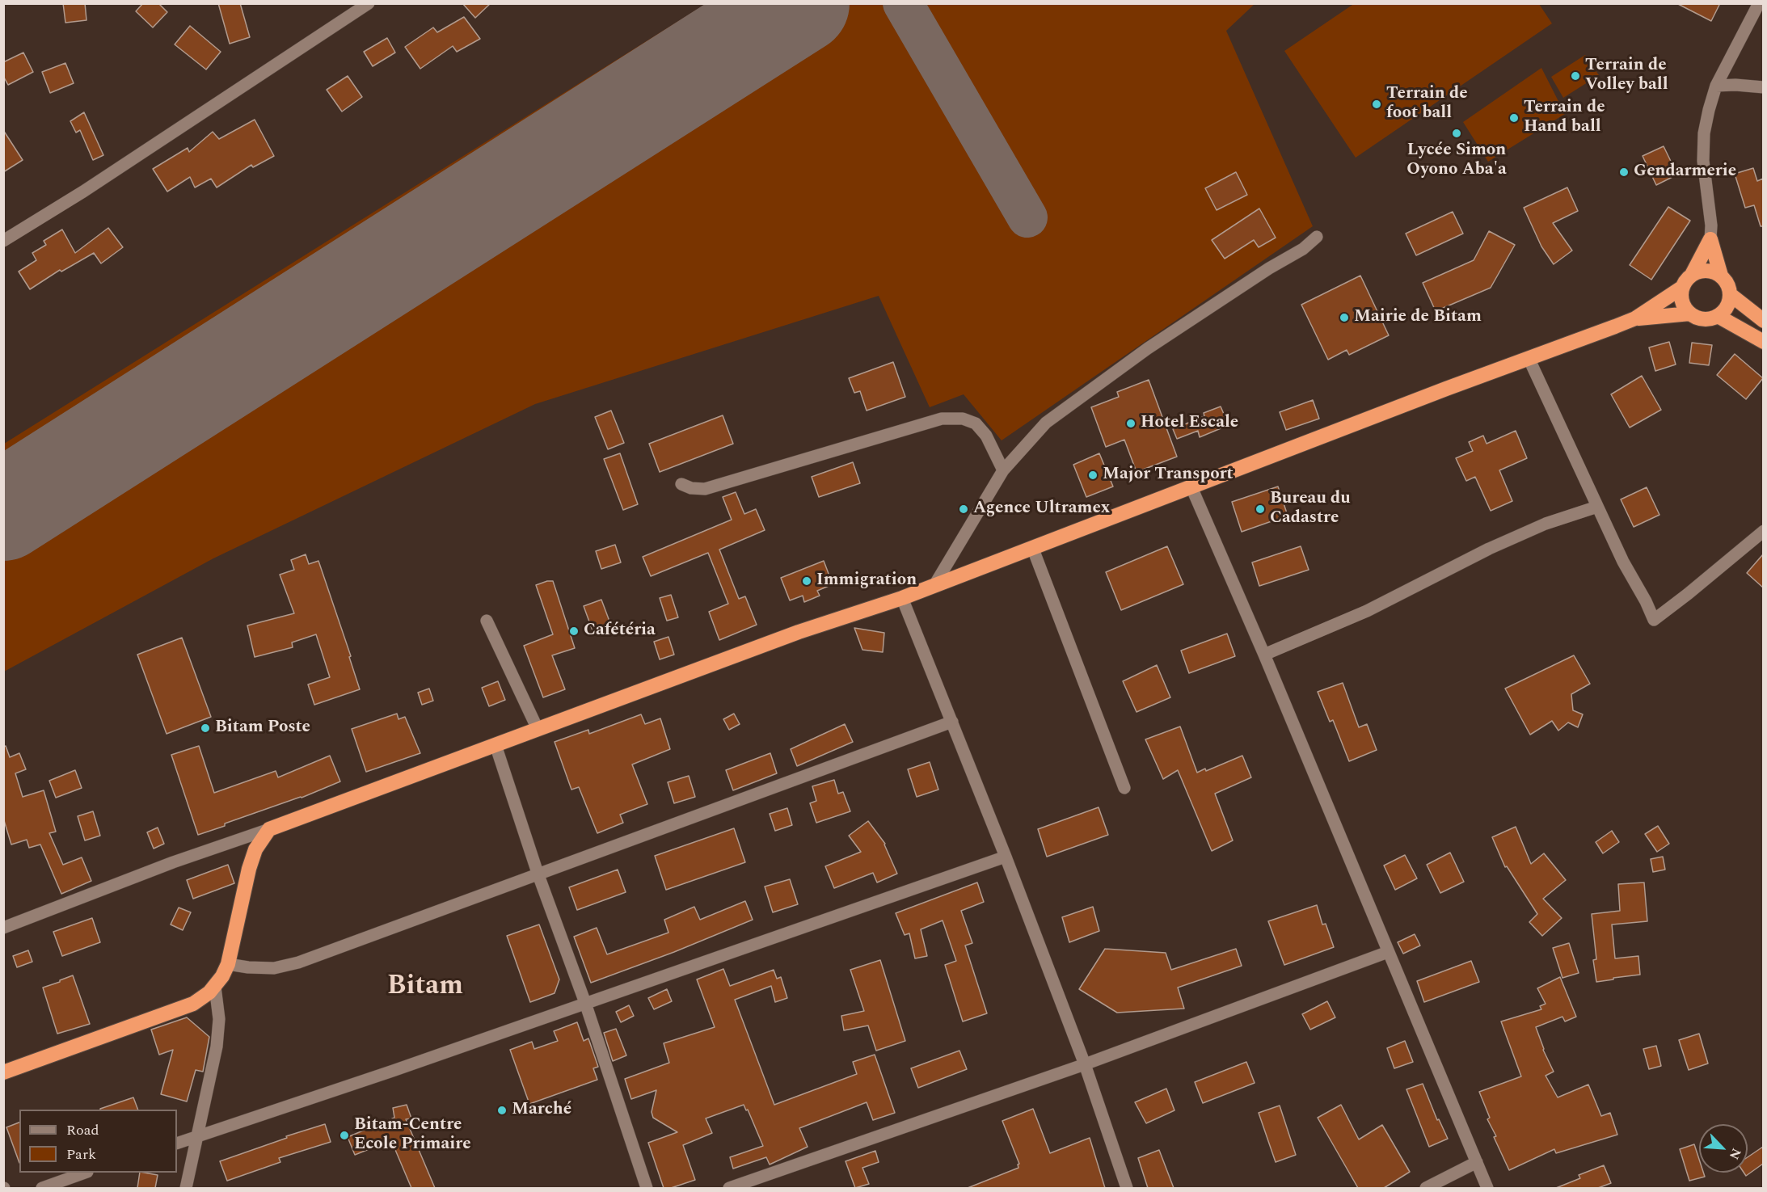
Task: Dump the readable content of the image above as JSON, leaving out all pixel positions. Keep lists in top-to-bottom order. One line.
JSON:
{"districts":["Bitam"],"places":["Terrain de Volley ball","Terrain de foot ball","Terrain de Hand ball","Lycée Simon Oyono Aba'a","Gendarmerie","Mairie de Bitam","Hotel Escale","Major Transport","Agence Ultramex","Bureau du Cadastre","Immigration","Cafétéria","Bitam Poste","Marché","Bitam-Centre Ecole Primaire"],"legend":["Road","Park"],"north":"bottom right"}
